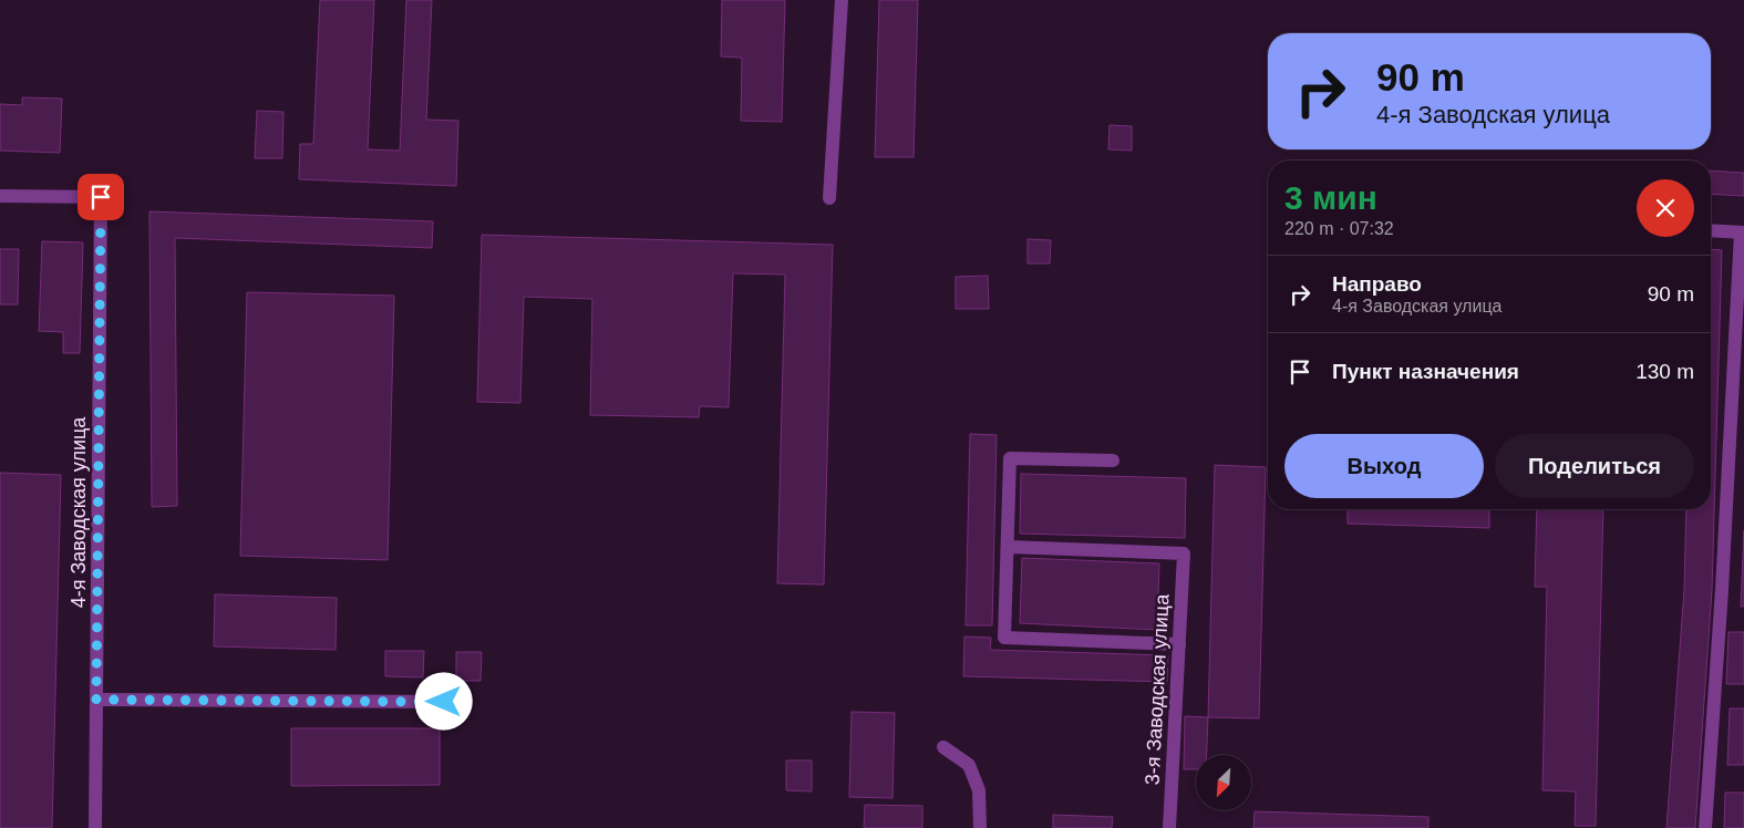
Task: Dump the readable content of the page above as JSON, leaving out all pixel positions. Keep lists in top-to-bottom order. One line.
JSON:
{"streets":{"street":["4-я Заводская улица","3-я Заводская улица"]},"north":"bottom left","page":{"turn":["90 m","4-я Заводская улица"],"heading":["3 мин","220 m · 07:32"],"list":[{"name":"Направо","note":"4-я Заводская улица","value":"90 m"},{"name":"Пункт назначения","value":"130 m"}],"buttons":["Выход","Поделиться"]}}
